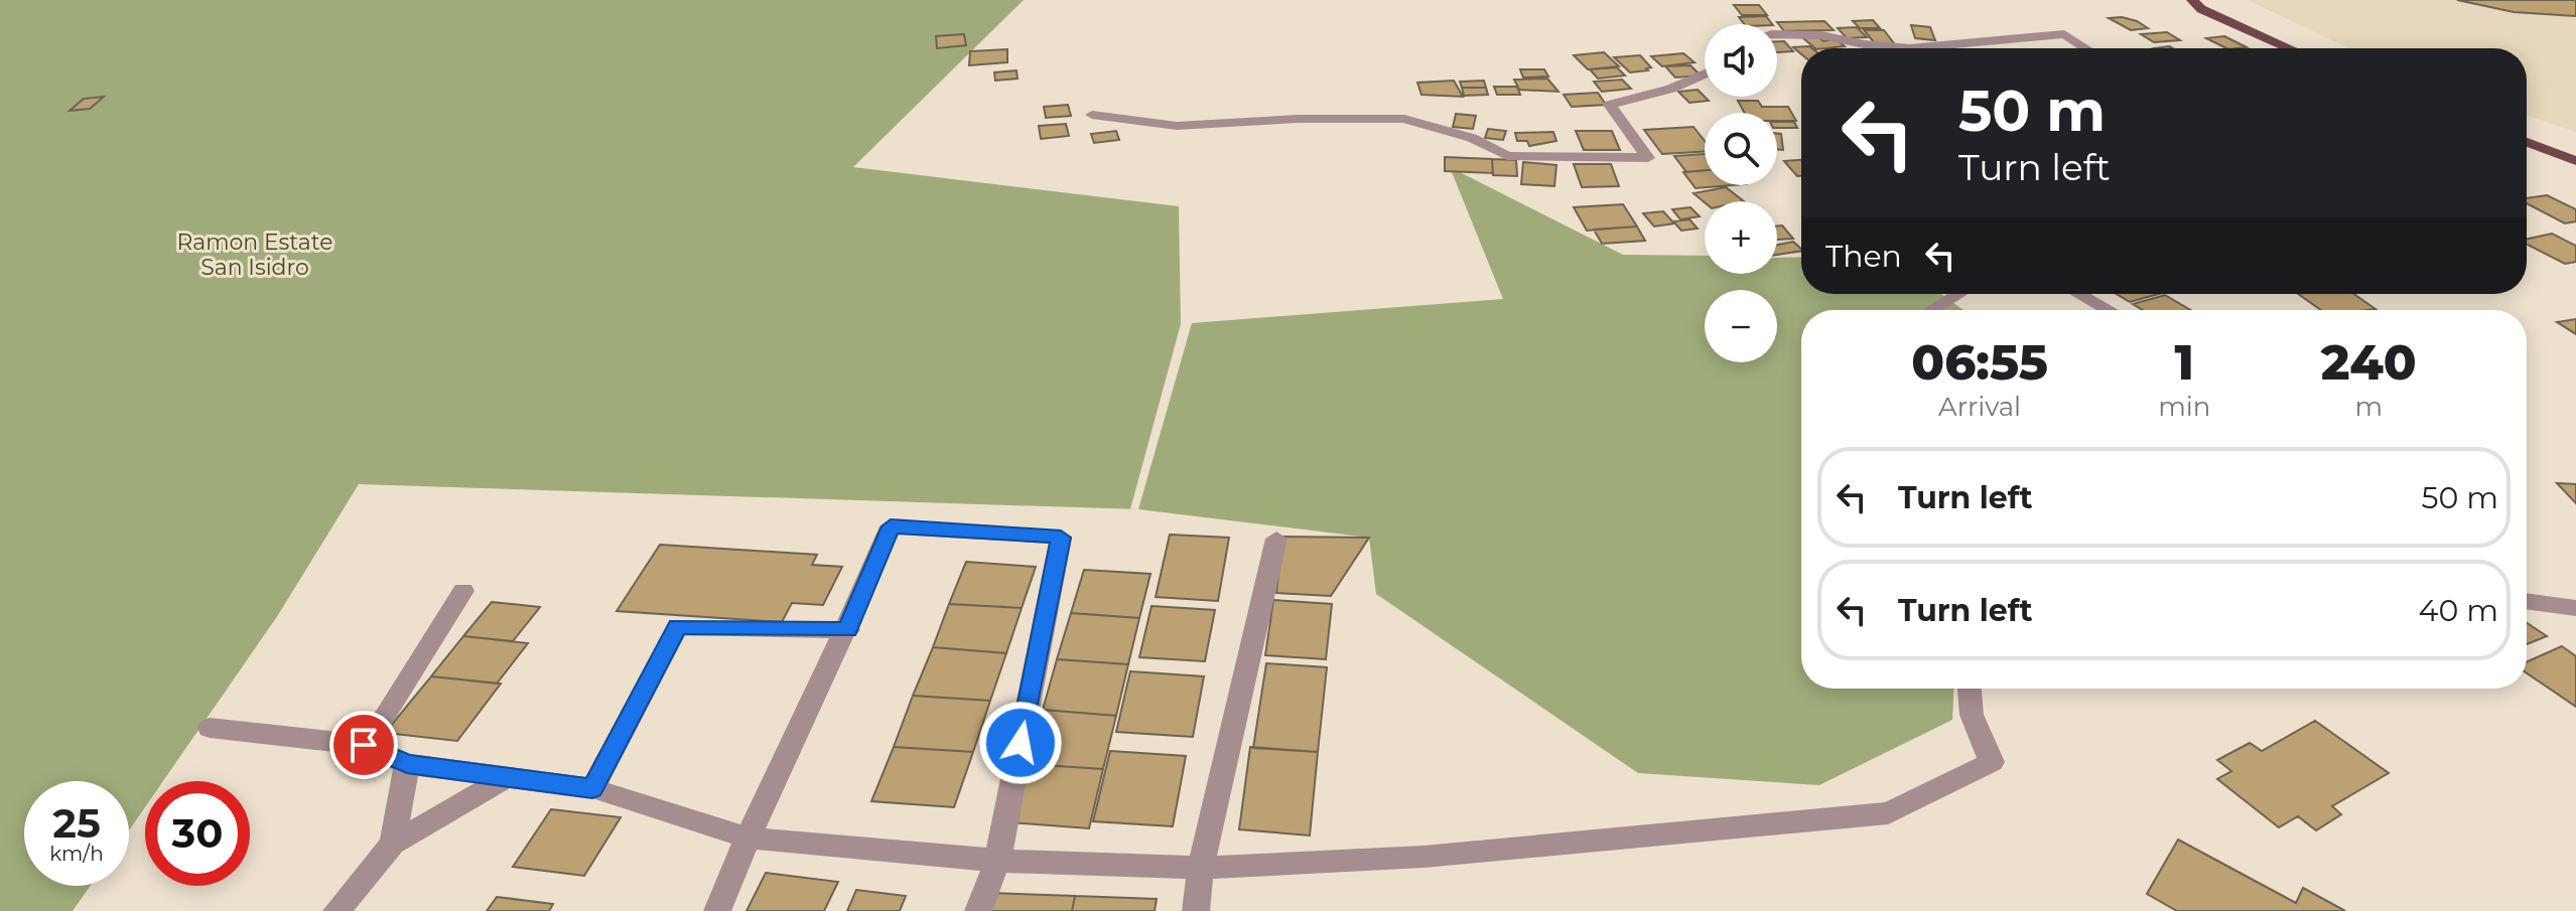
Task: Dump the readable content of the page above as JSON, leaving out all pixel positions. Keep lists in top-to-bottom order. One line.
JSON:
{"parks":["Ramon Estate San Isidro"],"page":{"map_buttons":["+","−"],"turn":["50 m","Turn left"],"then":"Then","eta":["06:55","Arrival","1","min","240","m"],"list":[{"name":"Turn left","value":"50 m"},{"name":"Turn left","value":"40 m"}],"speed":"25 km/h","limit":"30"}}
